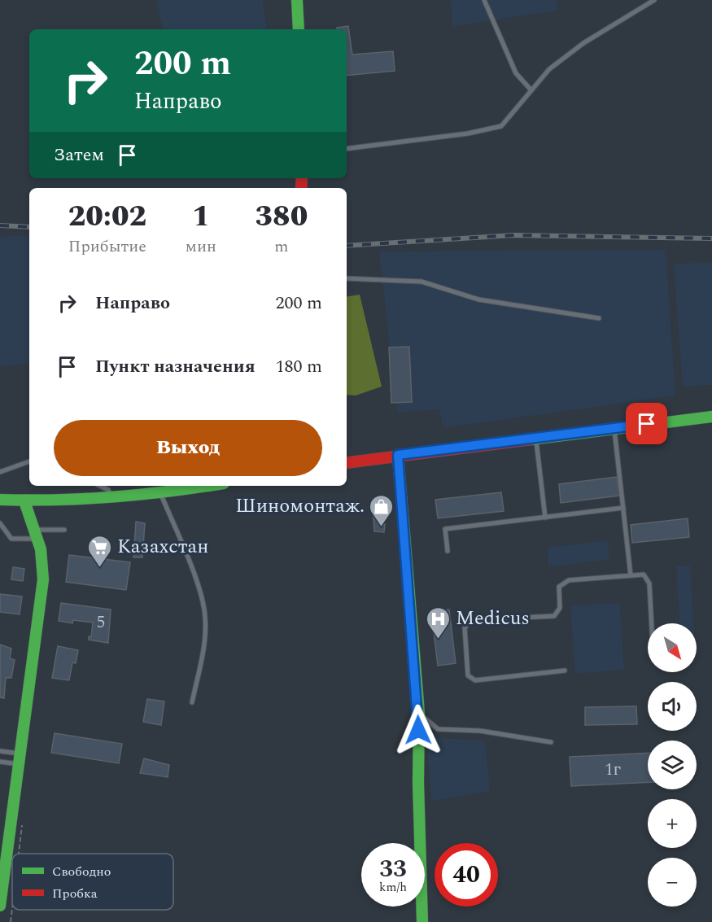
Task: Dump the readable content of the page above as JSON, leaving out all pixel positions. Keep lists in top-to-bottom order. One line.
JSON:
{"places":{"shop":["Шиномонтаж."],"supermarket":["Казахстан"],"hospital":["Medicus"]},"house_numbers":["5","1г"],"legend":["Свободно","Пробка"],"north":"bottom right","page":{"turn":["200 m","Направо"],"then":"Затем","eta":["20:02","Прибытие","1","мин","380","m"],"list":[{"name":"Направо","value":"200 m"},{"name":"Пункт назначения","value":"180 m"}],"buttons":"Выход","map_buttons":["+","−"],"speed":"33 km/h","limit":"40"}}
